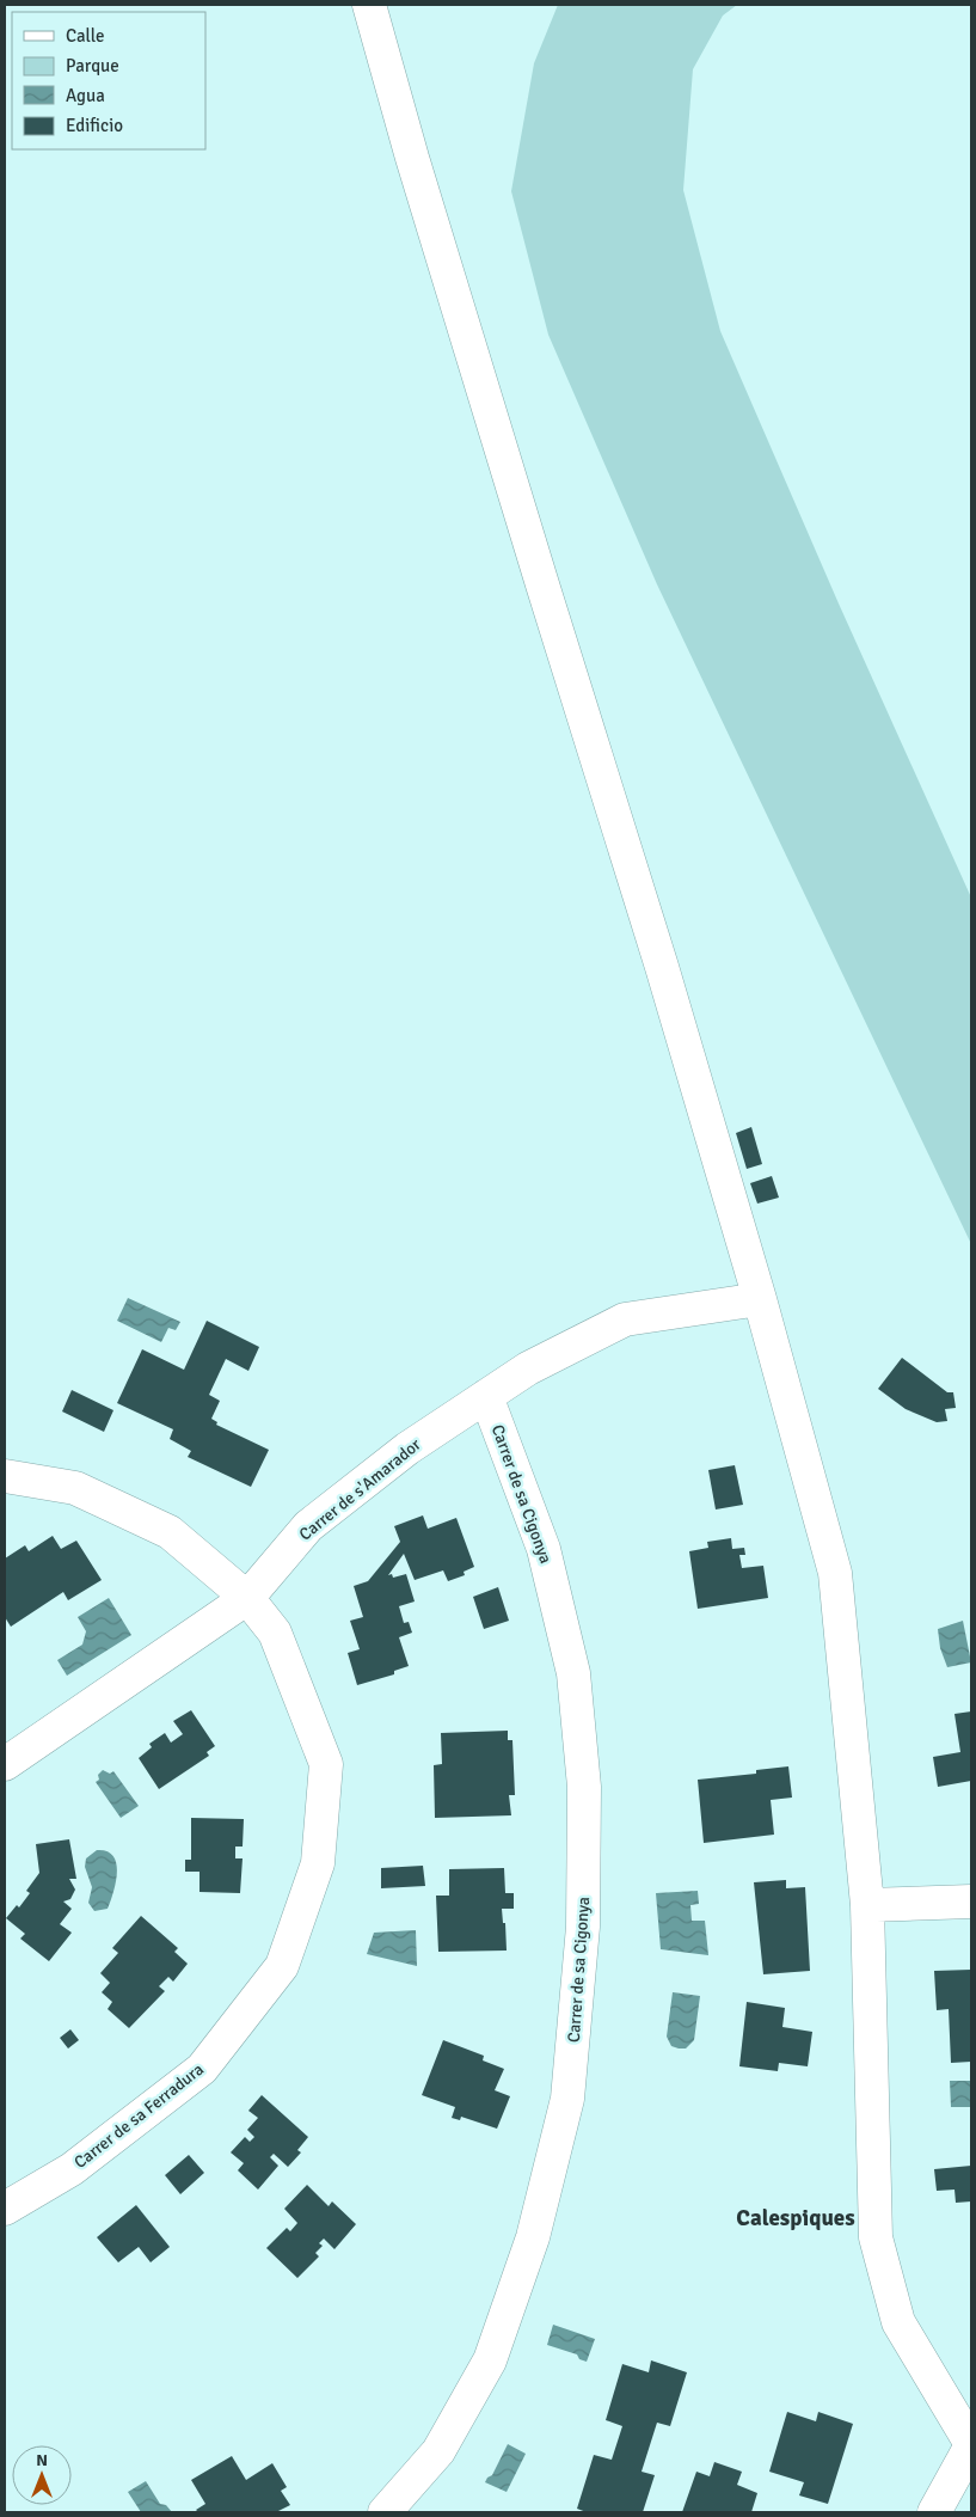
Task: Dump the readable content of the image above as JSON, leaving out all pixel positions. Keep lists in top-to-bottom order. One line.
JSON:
{"streets":{"street":["Carrer de s'Amarador","Carrer de sa Cigonya","Carrer de sa Ferradura"]},"crossings":[["Carrer de s'Amarador","Carrer de sa Cigonya"],["Carrer de s'Amarador","Carrer de sa Ferradura"]],"districts":["Calespiques"],"legend":["Calle","Parque","Agua","Edificio"],"north":"top"}
